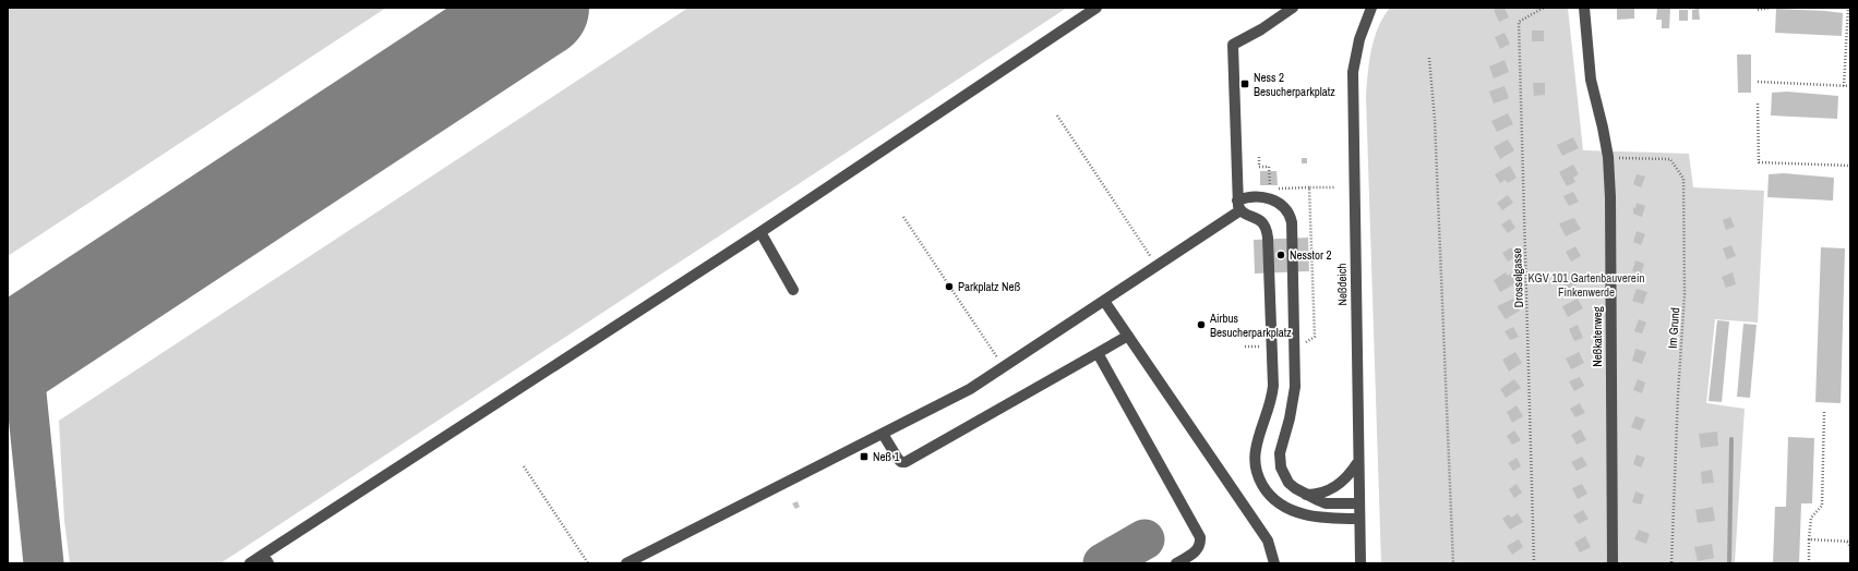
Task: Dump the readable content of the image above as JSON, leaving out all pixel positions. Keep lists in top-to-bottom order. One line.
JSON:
{"streets":{"street":["Neßdeich","Neßkatenweg"],"path":["Drosselgasse","Im Grund"]},"crossings":[["Im Grund","Neßkatenweg"]],"parks":["KGV 101 Gartenbauverein Finkenwerde"],"places":{"transit":["Ness 2 Besucherparkplatz","Neß 1"],"other":["Nesstor 2","Parkplatz Neß","Airbus Besucherparkplatz"]}}
